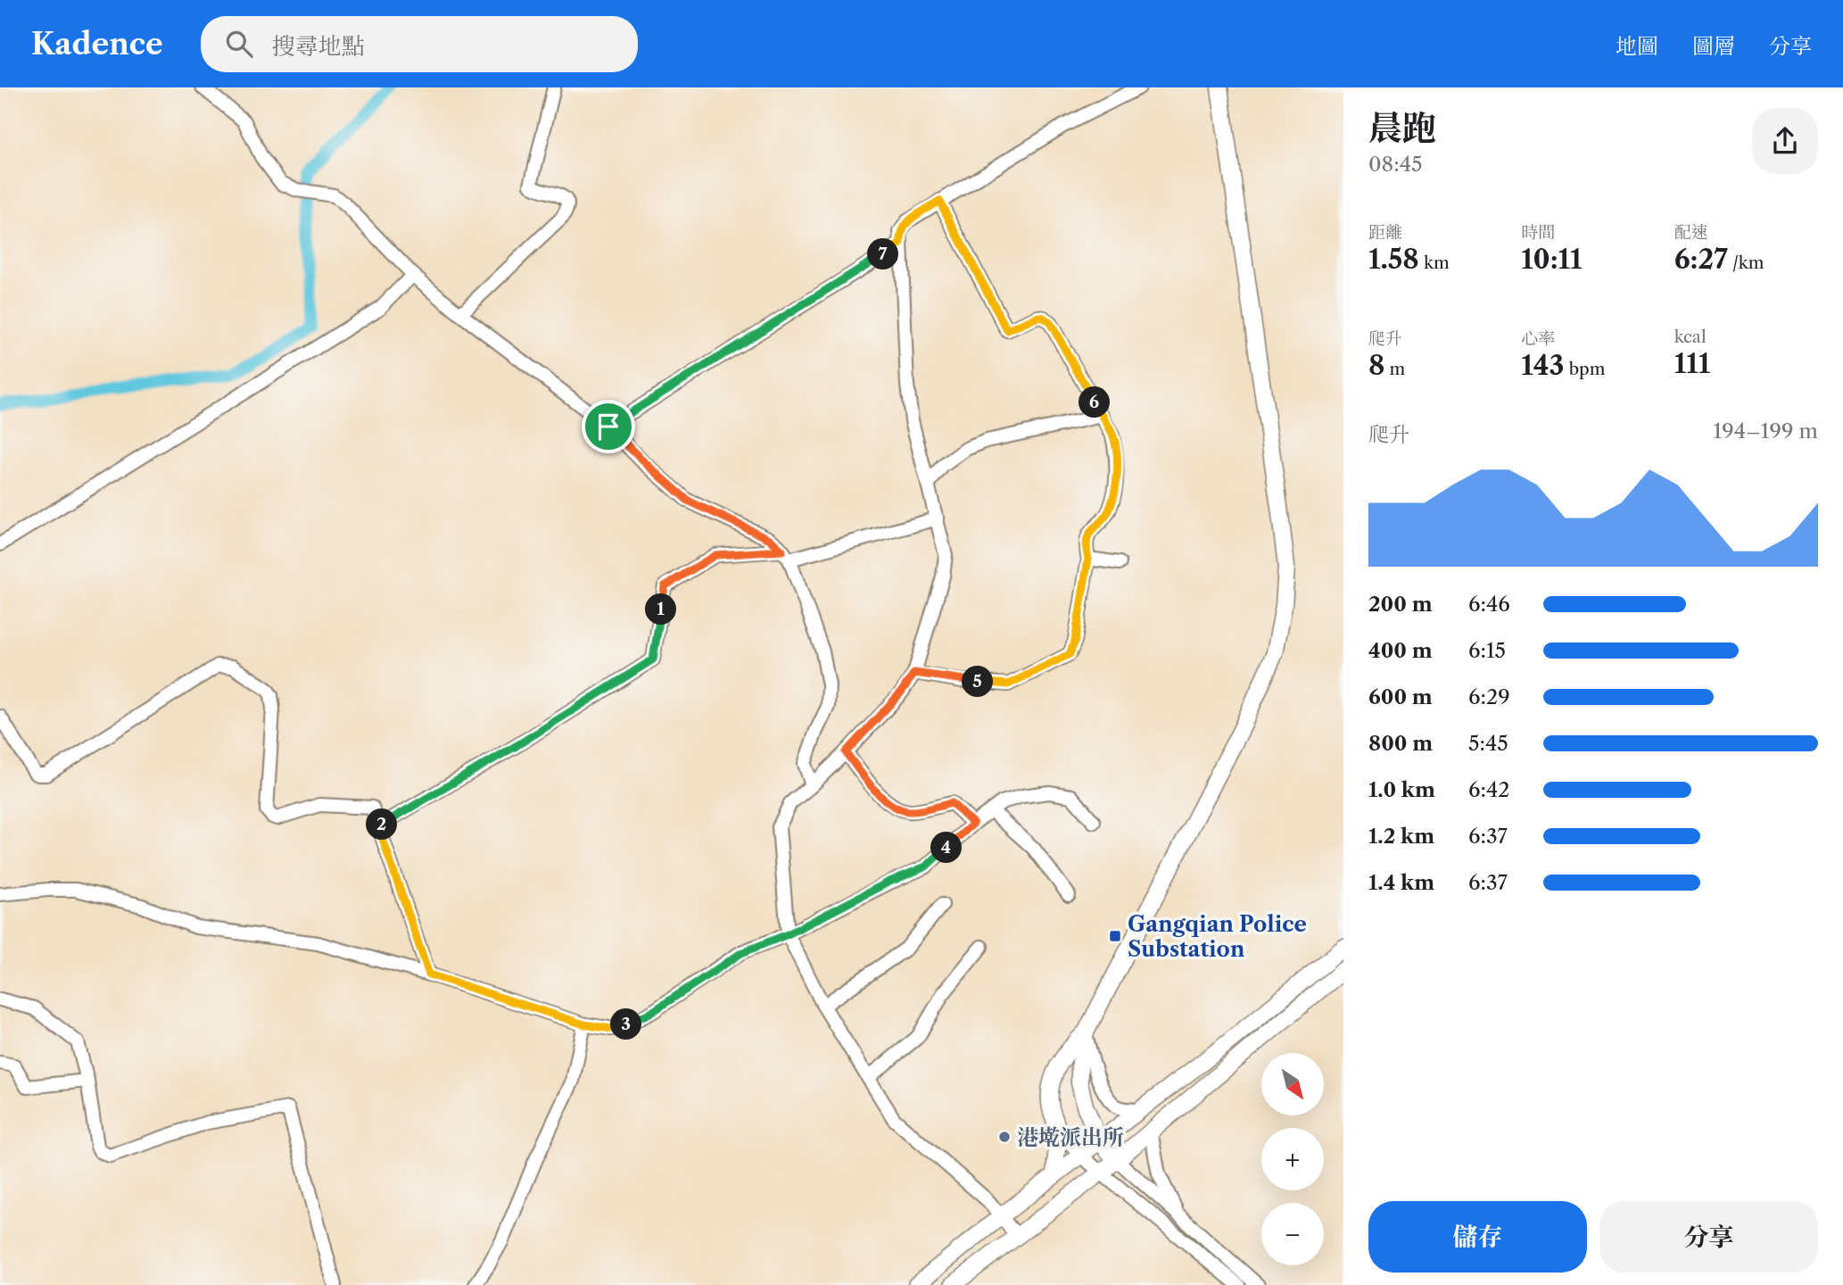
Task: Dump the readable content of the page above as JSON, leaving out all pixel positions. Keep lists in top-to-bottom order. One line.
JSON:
{"places":{"transit":["Gangqian Police Substation"],"other":["港墘派出所"]},"north":"bottom right","page":{"header":"Kadence","search":"搜尋地點","nav":["地圖","圖層","分享"],"heading":["晨跑","08:45"],"stats":[["距離","1.58 km"],["時間","10:11"],["配速","6:27 /km"],["爬升","8 m"],["心率","143 bpm"],["kcal","111"]],"pins":["7","6","1","5","2","4","3"],"chart":["爬升","194–199 m"],"list":[{"name":"200 m","note":"6:46"},{"name":"400 m","note":"6:15"},{"name":"600 m","note":"6:29"},{"name":"800 m","note":"5:45"},{"name":"1.0 km","note":"6:42"},{"name":"1.2 km","note":"6:37"},{"name":"1.4 km","note":"6:37"}],"map_buttons":["+","−"],"buttons":["儲存","分享"]}}
